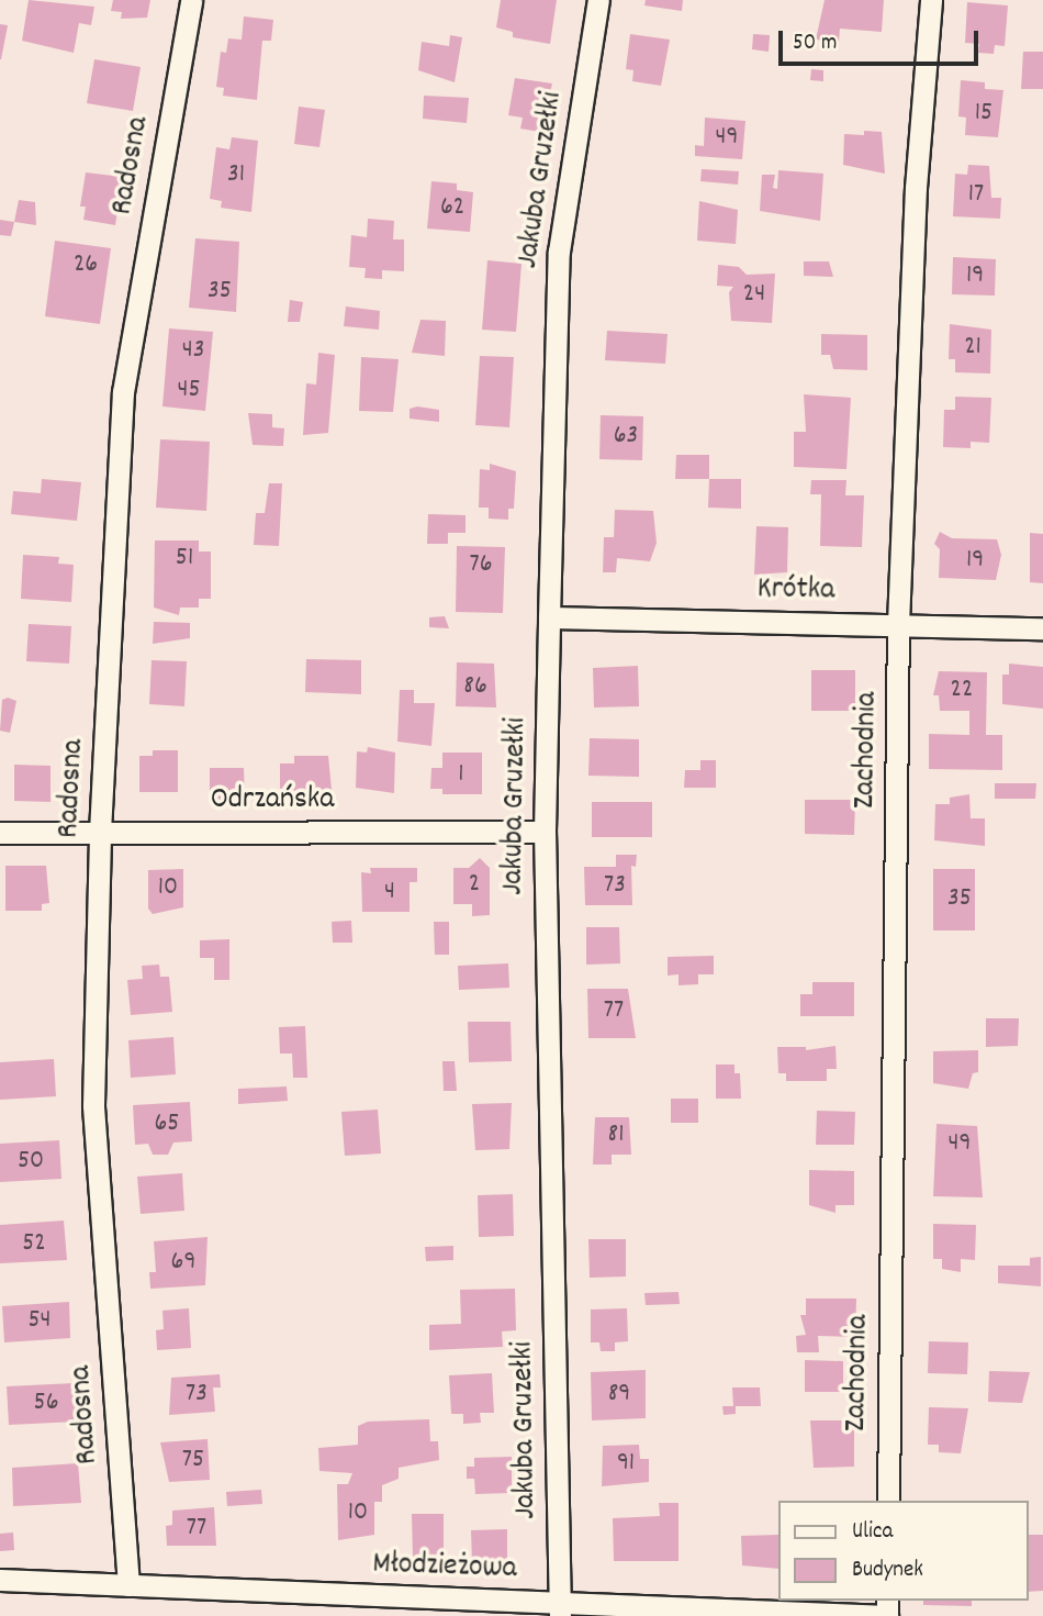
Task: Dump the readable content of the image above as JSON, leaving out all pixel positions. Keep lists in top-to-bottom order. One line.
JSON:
{"streets":{"street":["Radosna","Jakuba Gruzełki","Krótka","Zachodnia","Odrzańska","Młodzieżowa"]},"crossings":[["Radosna","Odrzańska"],["Radosna","Młodzieżowa"],["Jakuba Gruzełki","Krótka"],["Jakuba Gruzełki","Odrzańska"],["Jakuba Gruzełki","Młodzieżowa"],["Krótka","Zachodnia"]],"house_numbers":["15","49","31","17","62","26","19","35","24","21","43","45","63","51","19","76","86","22","1","2","73","10","4","35","77","65","81","49","50","52","69","54","73","89","56","75","91","10","77"],"legend":["Ulica","Budynek"],"scale_bar":"50 m"}
